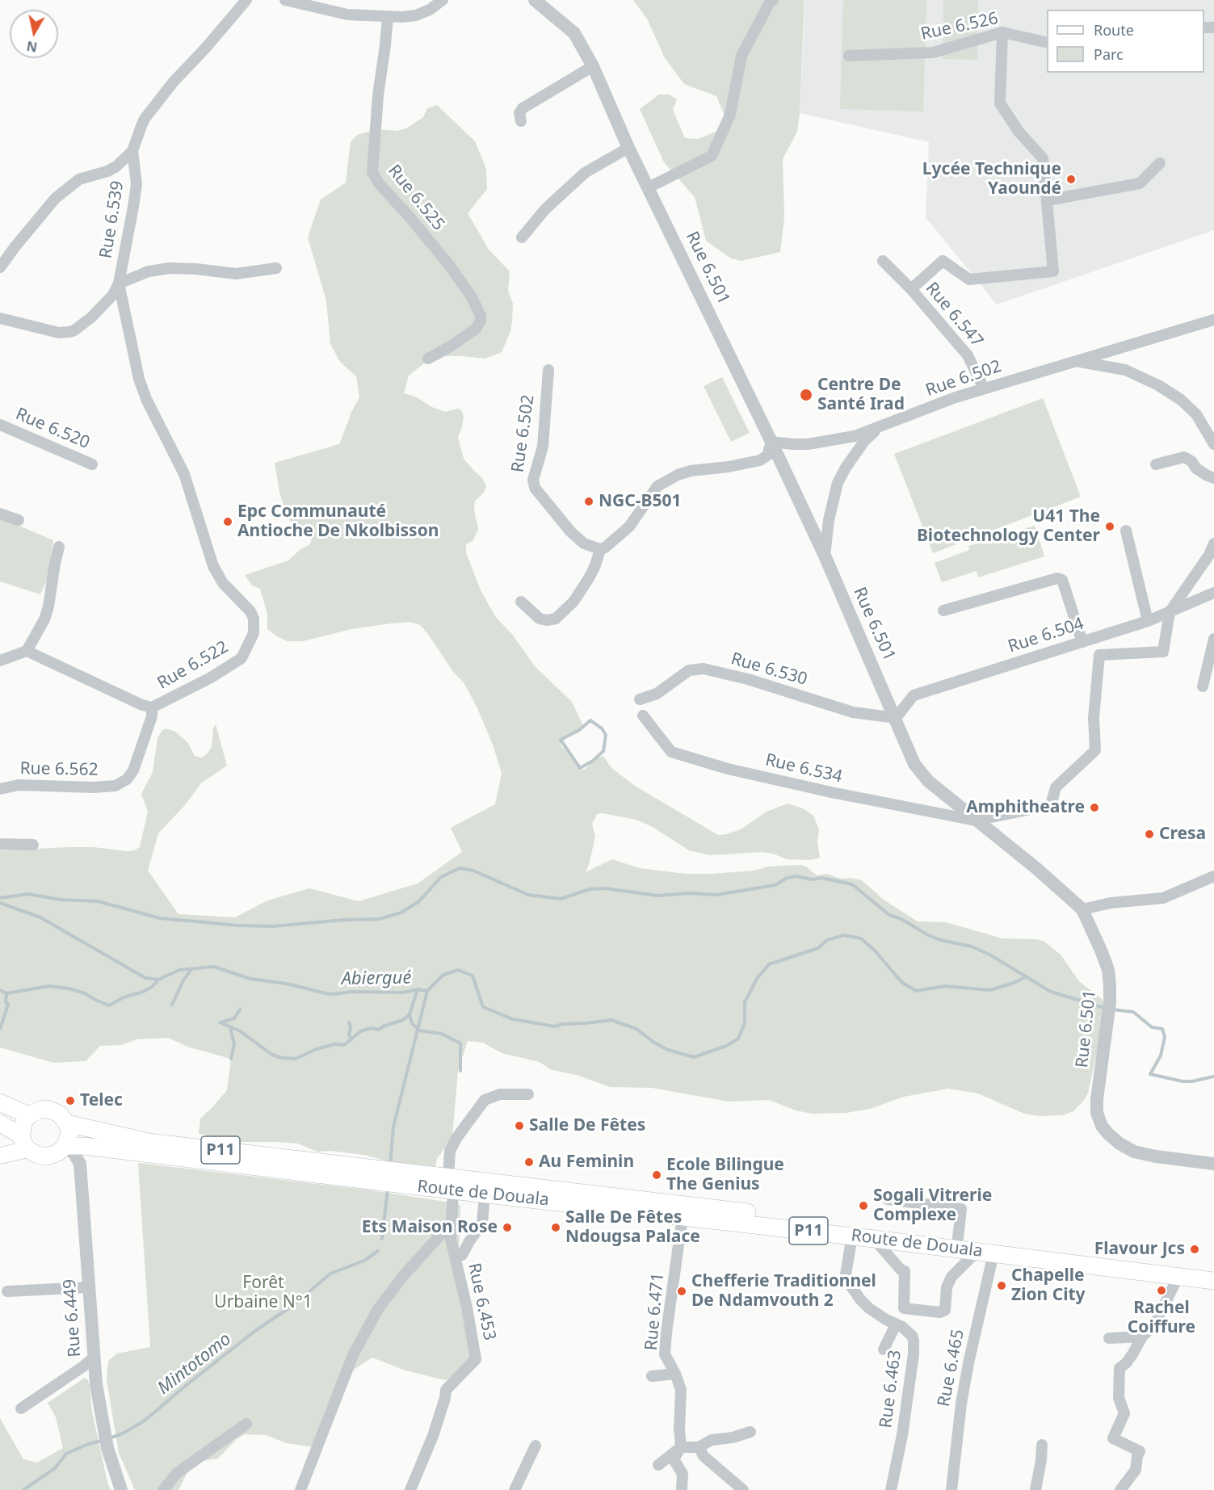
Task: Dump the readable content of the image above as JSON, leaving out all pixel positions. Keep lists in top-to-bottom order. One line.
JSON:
{"streets":{"main road":["P11","Route de Douala"],"street":["Rue 6.526","Rue 6.525","Rue 6.539","Rue 6.501","Rue 6.547","Rue 6.502","Rue 6.520","Rue 6.504","Rue 6.522","Rue 6.530","Rue 6.534","Rue 6.562","Rue 6.453","Rue 6.471","Rue 6.449","Rue 6.465","Rue 6.463"]},"crossings":[["Rue 6.526","Rue 6.547"],["Rue 6.539","Rue 6.522"],["Rue 6.501","Rue 6.502"],["Rue 6.501","Rue 6.504"],["Rue 6.501","Rue 6.530"],["Rue 6.501","Rue 6.534"],["Rue 6.547","Rue 6.502"],["Rue 6.504","Rue 6.530"],["Rue 6.522","Rue 6.562"],["P11","Route de Douala"],["P11","Rue 6.453"],["P11","Rue 6.449"],["Route de Douala","Rue 6.453"],["Route de Douala","Rue 6.471"],["Route de Douala","Rue 6.465"],["Route de Douala","Rue 6.463"]],"water":["Abiergué","Mintotomo"],"parks":["Forêt Urbaine N°1"],"places":["Lycée Technique Yaoundé","Centre De Santé Irad","NGC-B501","Epc Communauté Antioche De Nkolbisson","U41 The Biotechnology Center","Amphitheatre","Cresa","Telec","Salle De Fêtes","Au Feminin","Ecole Bilingue The Genius","Sogali Vitrerie Complexe","Ets Maison Rose","Salle De Fêtes Ndougsa Palace","Flavour Jcs","Chapelle Zion City","Rachel Coiffure","Chefferie Traditionnel De Ndamvouth 2"],"legend":["Route","Parc"],"north":"bottom"}
